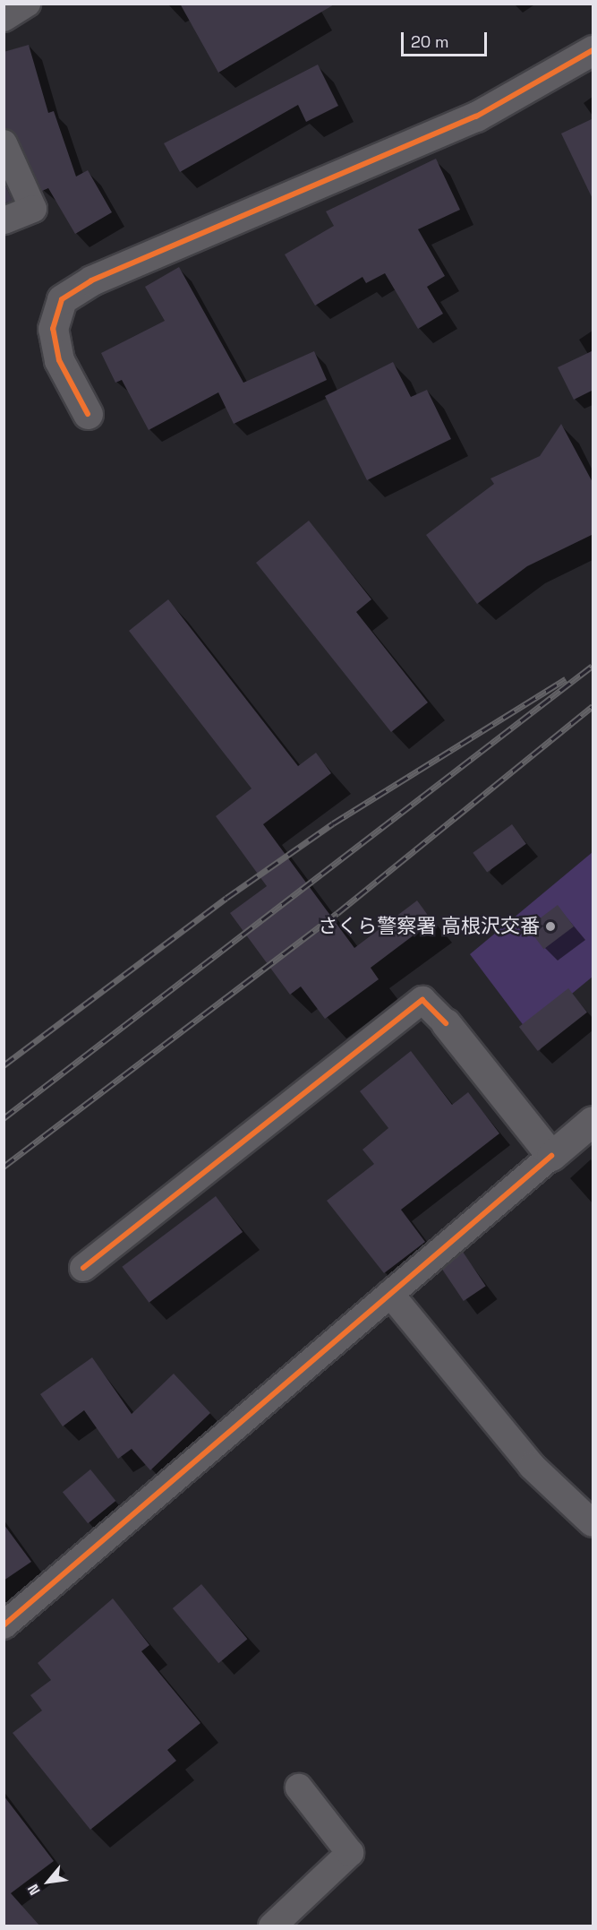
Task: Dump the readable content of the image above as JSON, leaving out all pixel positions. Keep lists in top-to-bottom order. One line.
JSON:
{"places":["さくら警察署 高根沢交番"],"scale_bar":"20 m","north":"bottom left"}
